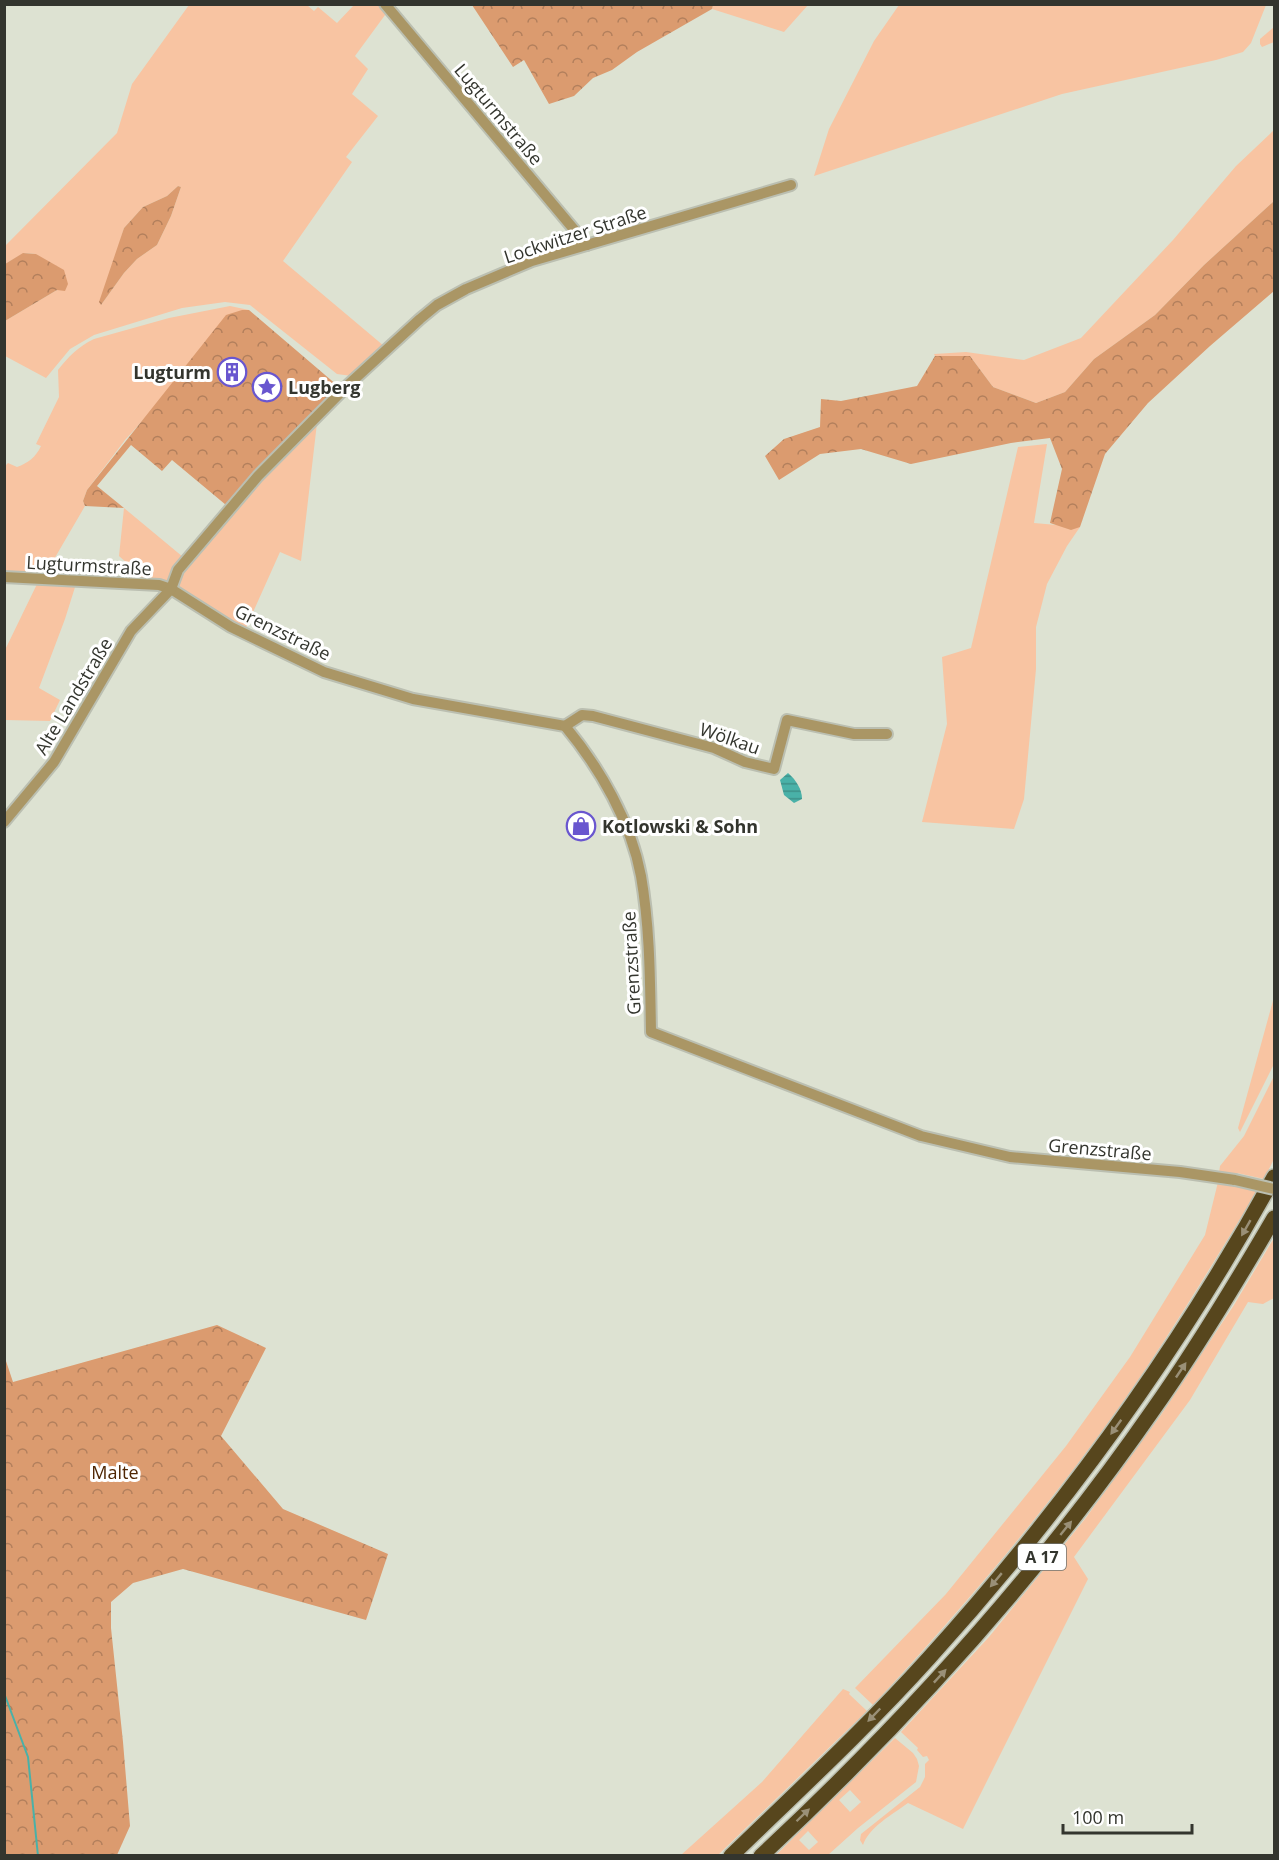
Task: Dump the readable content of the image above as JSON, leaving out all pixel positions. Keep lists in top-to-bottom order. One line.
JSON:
{"streets":{"highway":["A 17"],"street":["Lugturmstraße","Lockwitzer Straße","Grenzstraße","Alte Landstraße","Wölkau"]},"crossings":[["Lugturmstraße","Lockwitzer Straße"],["Lugturmstraße","Grenzstraße"],["Lugturmstraße","Alte Landstraße"],["Lockwitzer Straße","Grenzstraße"],["Lockwitzer Straße","Alte Landstraße"],["Grenzstraße","Alte Landstraße"],["Grenzstraße","Wölkau"]],"parks":["Malte"],"places":{"building":["Lugturm"],"place":["Lugberg"],"shop":["Kotlowski & Sohn"]},"scale_bar":"100 m"}
